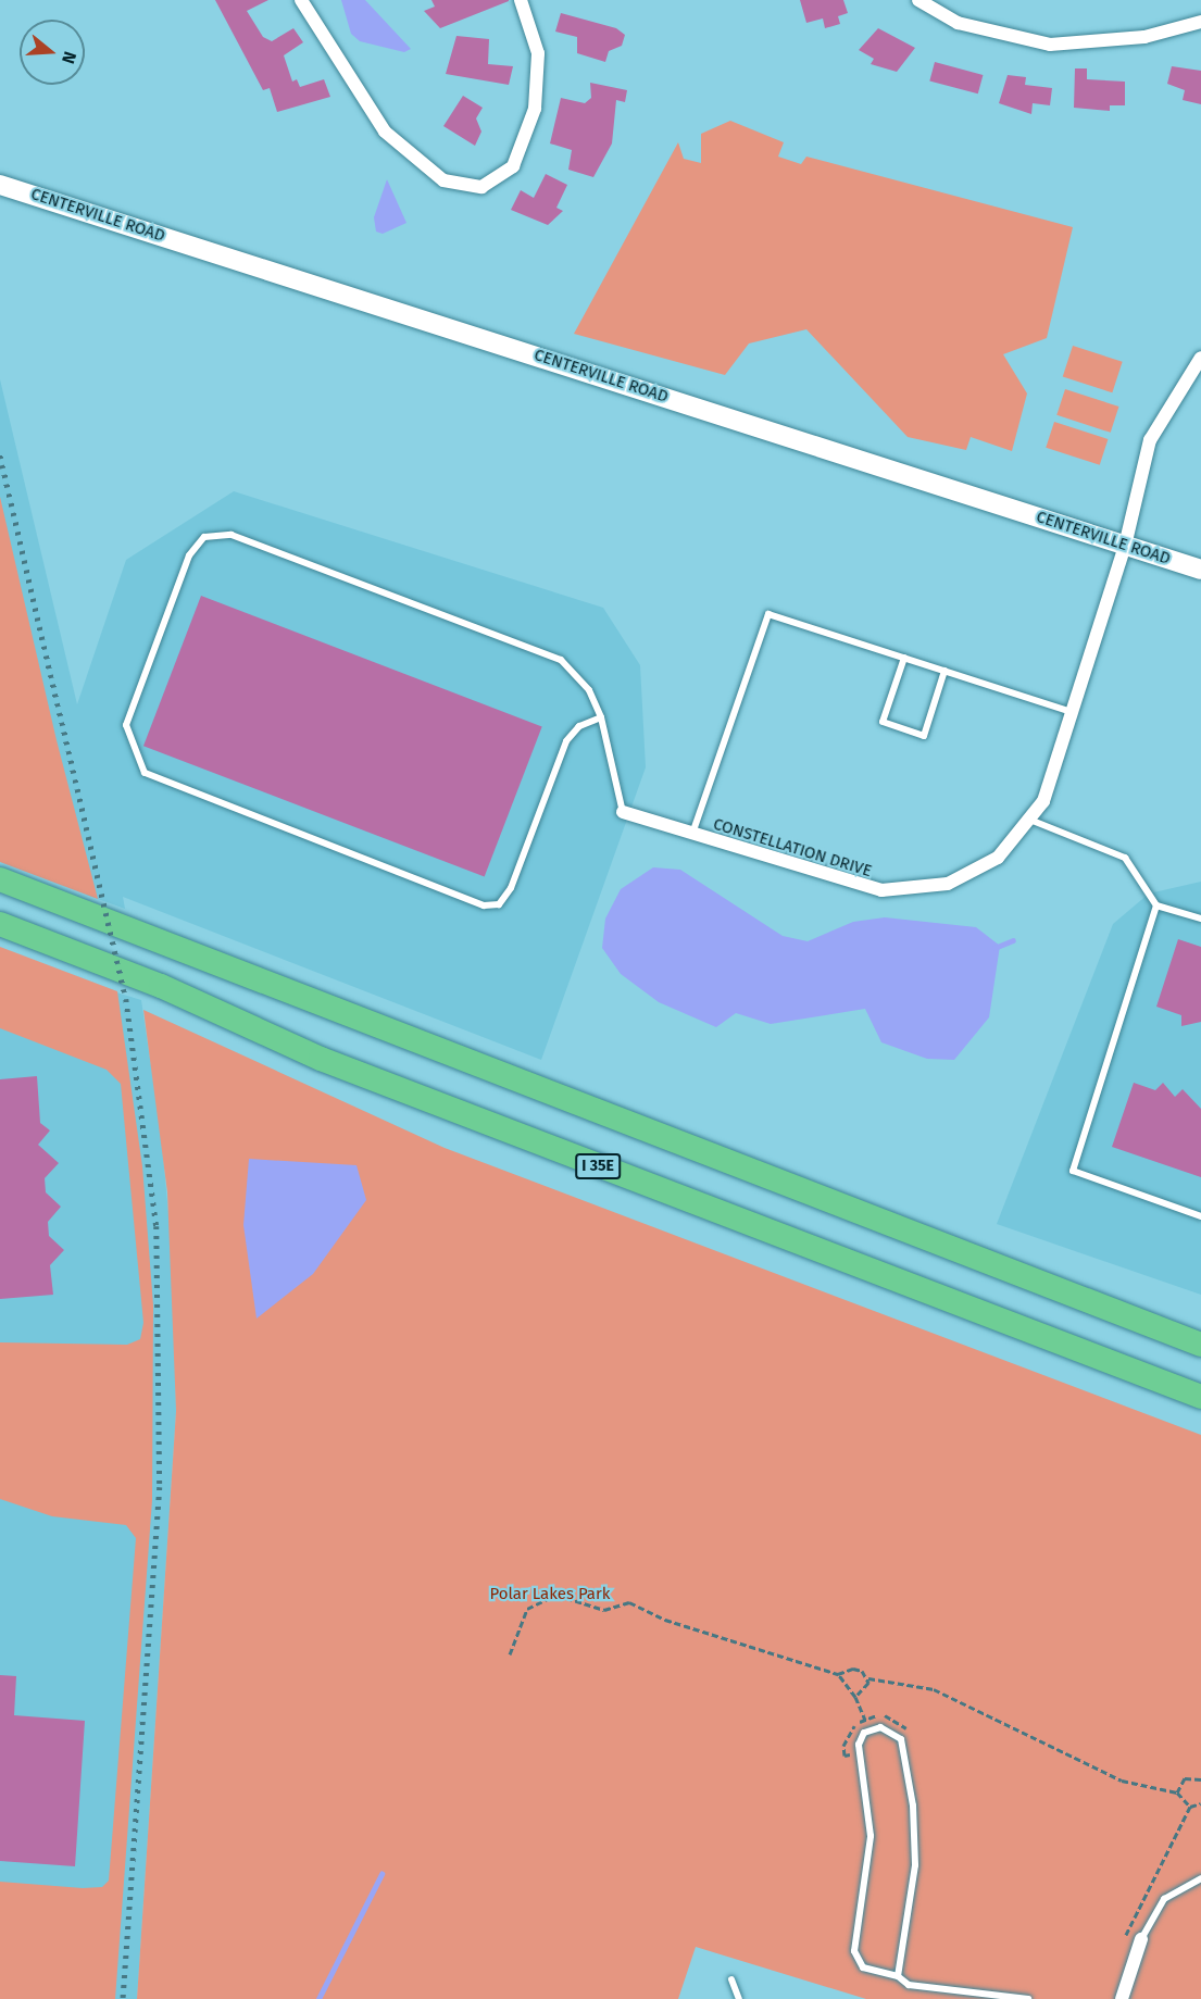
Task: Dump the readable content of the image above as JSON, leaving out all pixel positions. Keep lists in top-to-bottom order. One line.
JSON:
{"streets":{"highway":["I 35E"],"main road":["CENTERVILLE ROAD"],"street":["CONSTELLATION DRIVE"]},"crossings":[["CENTERVILLE ROAD","CONSTELLATION DRIVE"]],"parks":["Polar Lakes Park"],"north":"right"}
